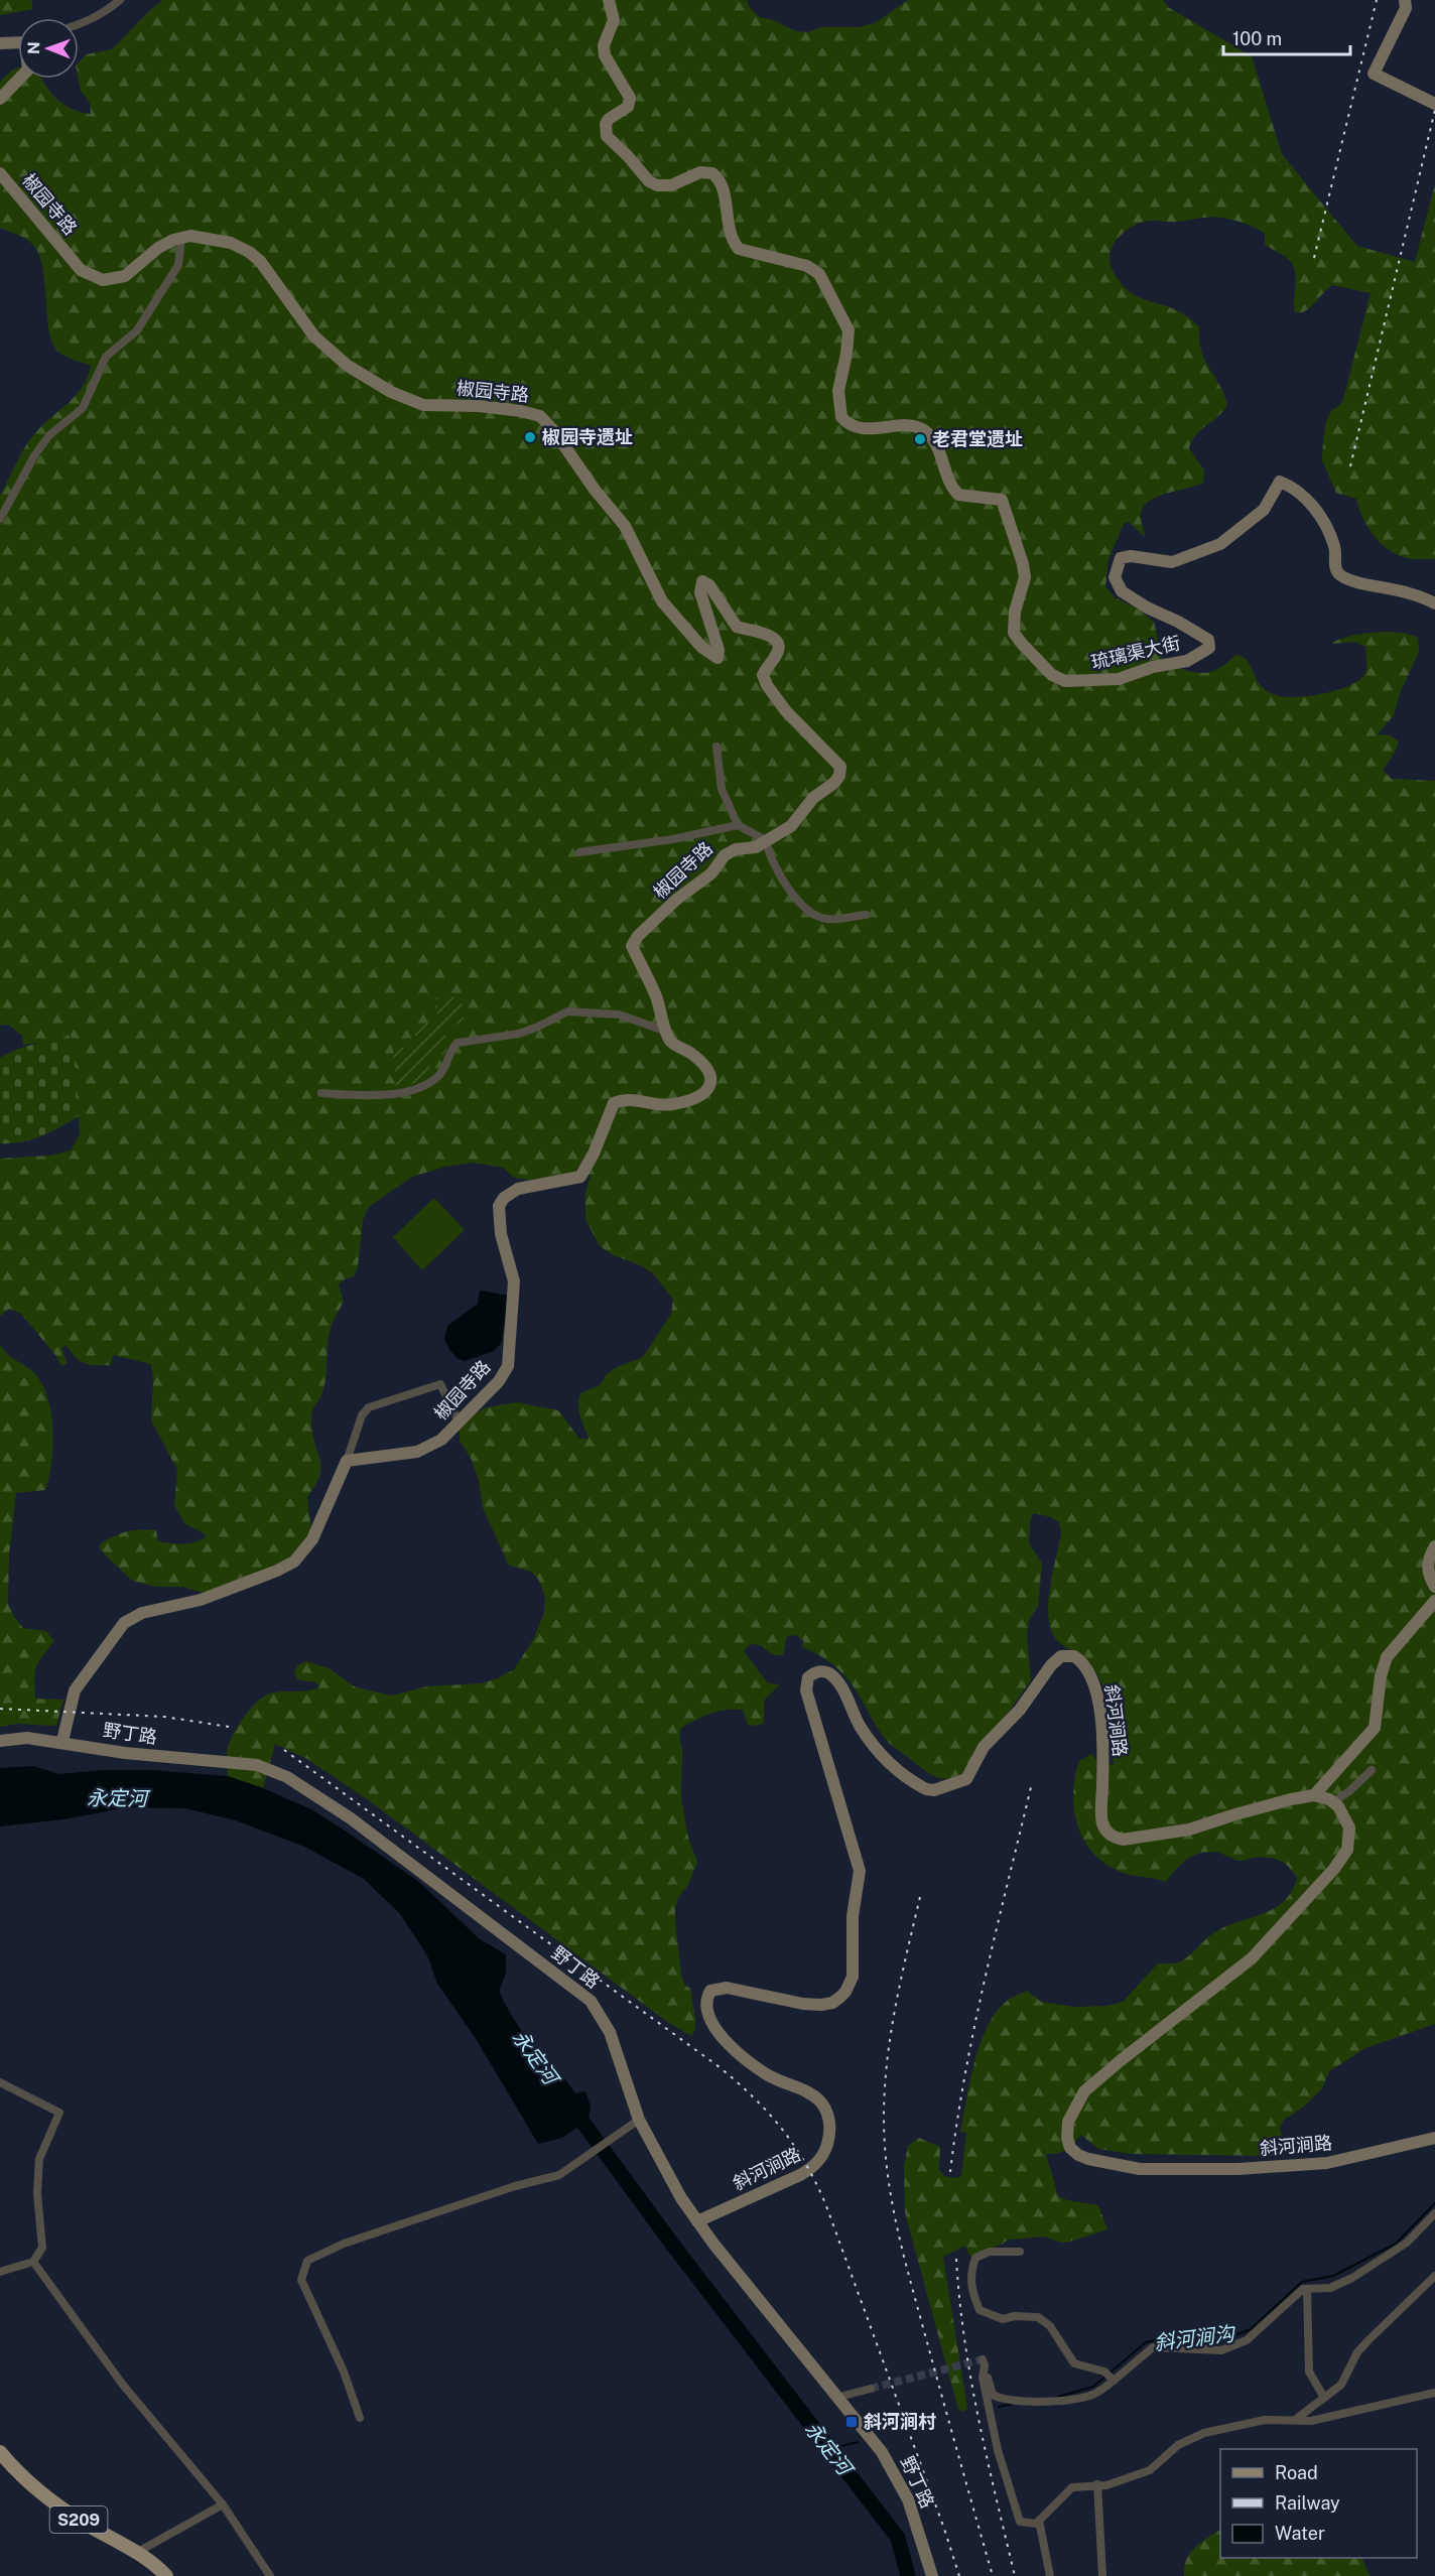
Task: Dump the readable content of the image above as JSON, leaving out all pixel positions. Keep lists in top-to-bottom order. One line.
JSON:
{"streets":{"main road":["S209"],"street":["椒园寺路","琉璃渠大街","斜河涧路","野丁路"]},"crossings":[["斜河涧路","野丁路"]],"water":["永定河","斜河涧沟"],"places":{"other":["椒园寺遗址","老君堂遗址"],"transit":["斜河涧村"]},"legend":["Road","Railway","Water"],"scale_bar":"100 m","north":"left"}
